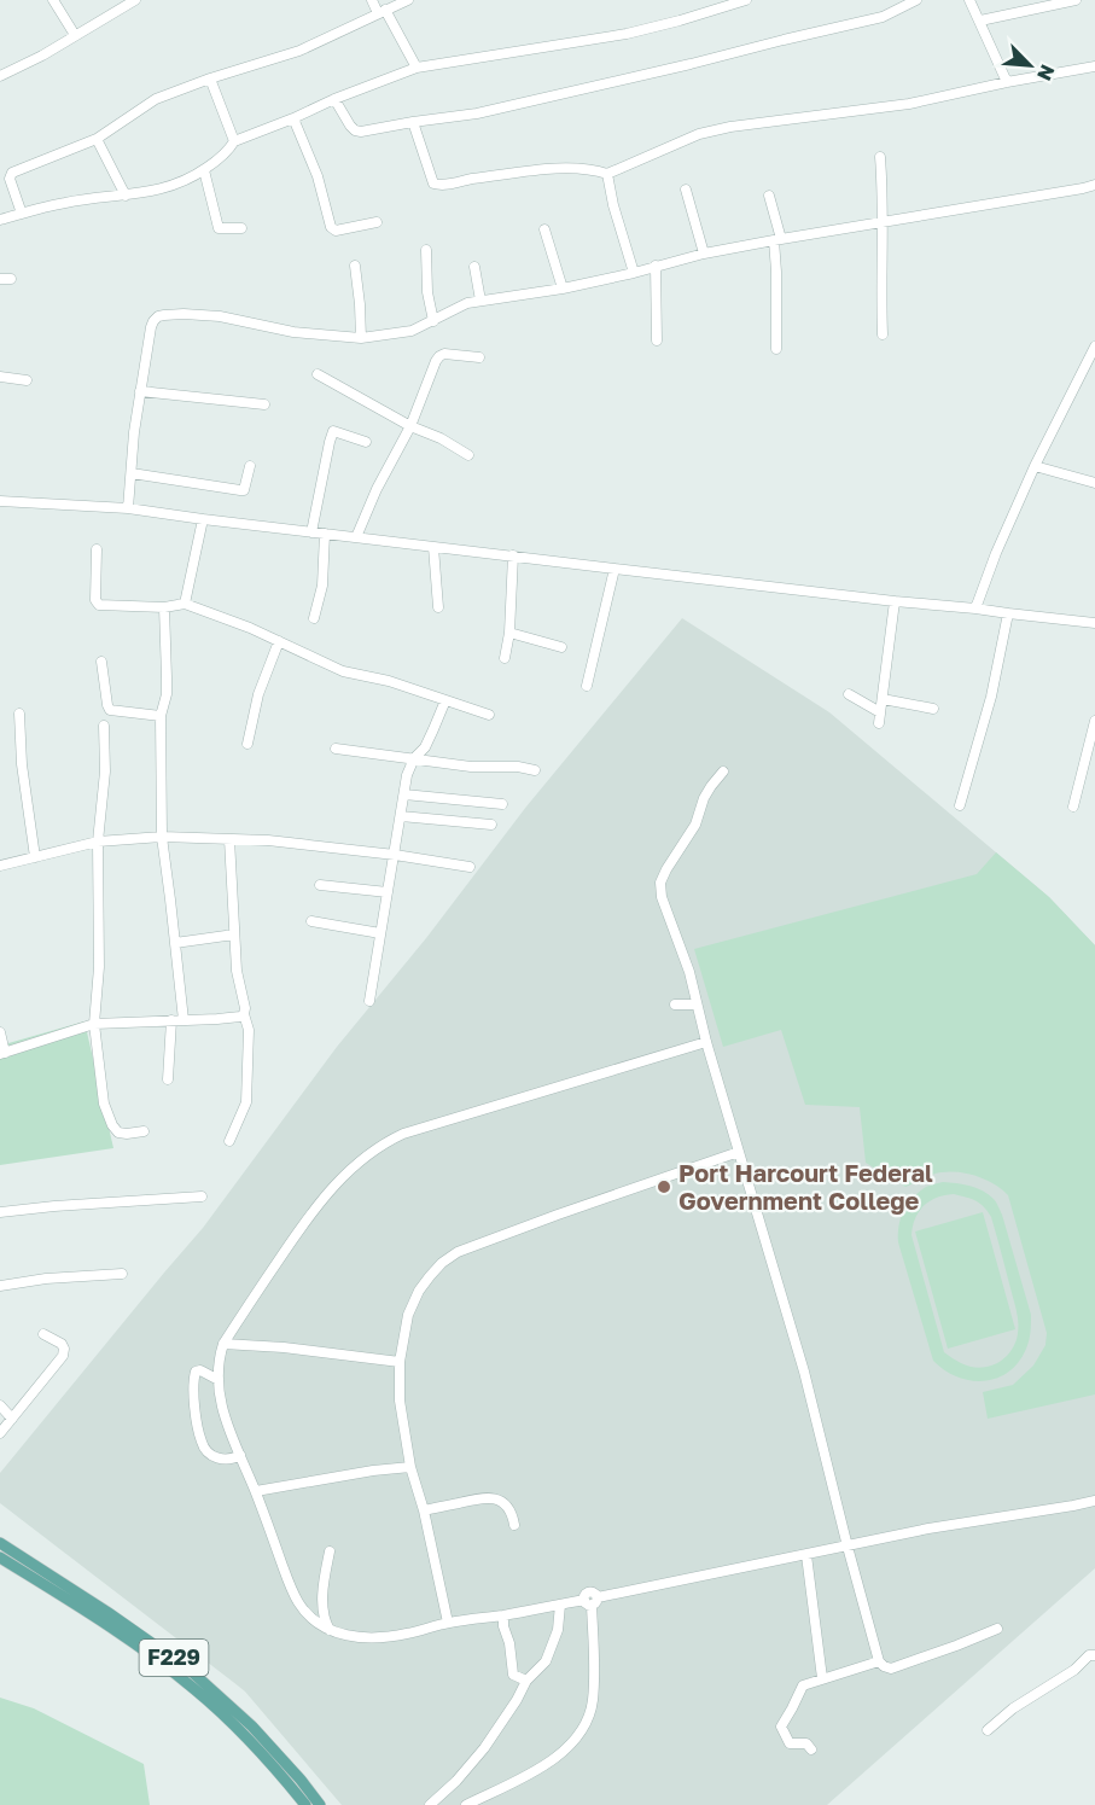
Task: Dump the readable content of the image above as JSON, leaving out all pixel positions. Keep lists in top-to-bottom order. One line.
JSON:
{"streets":{"main road":["F229"]},"places":["Port Harcourt Federal Government College"],"north":"bottom right"}
